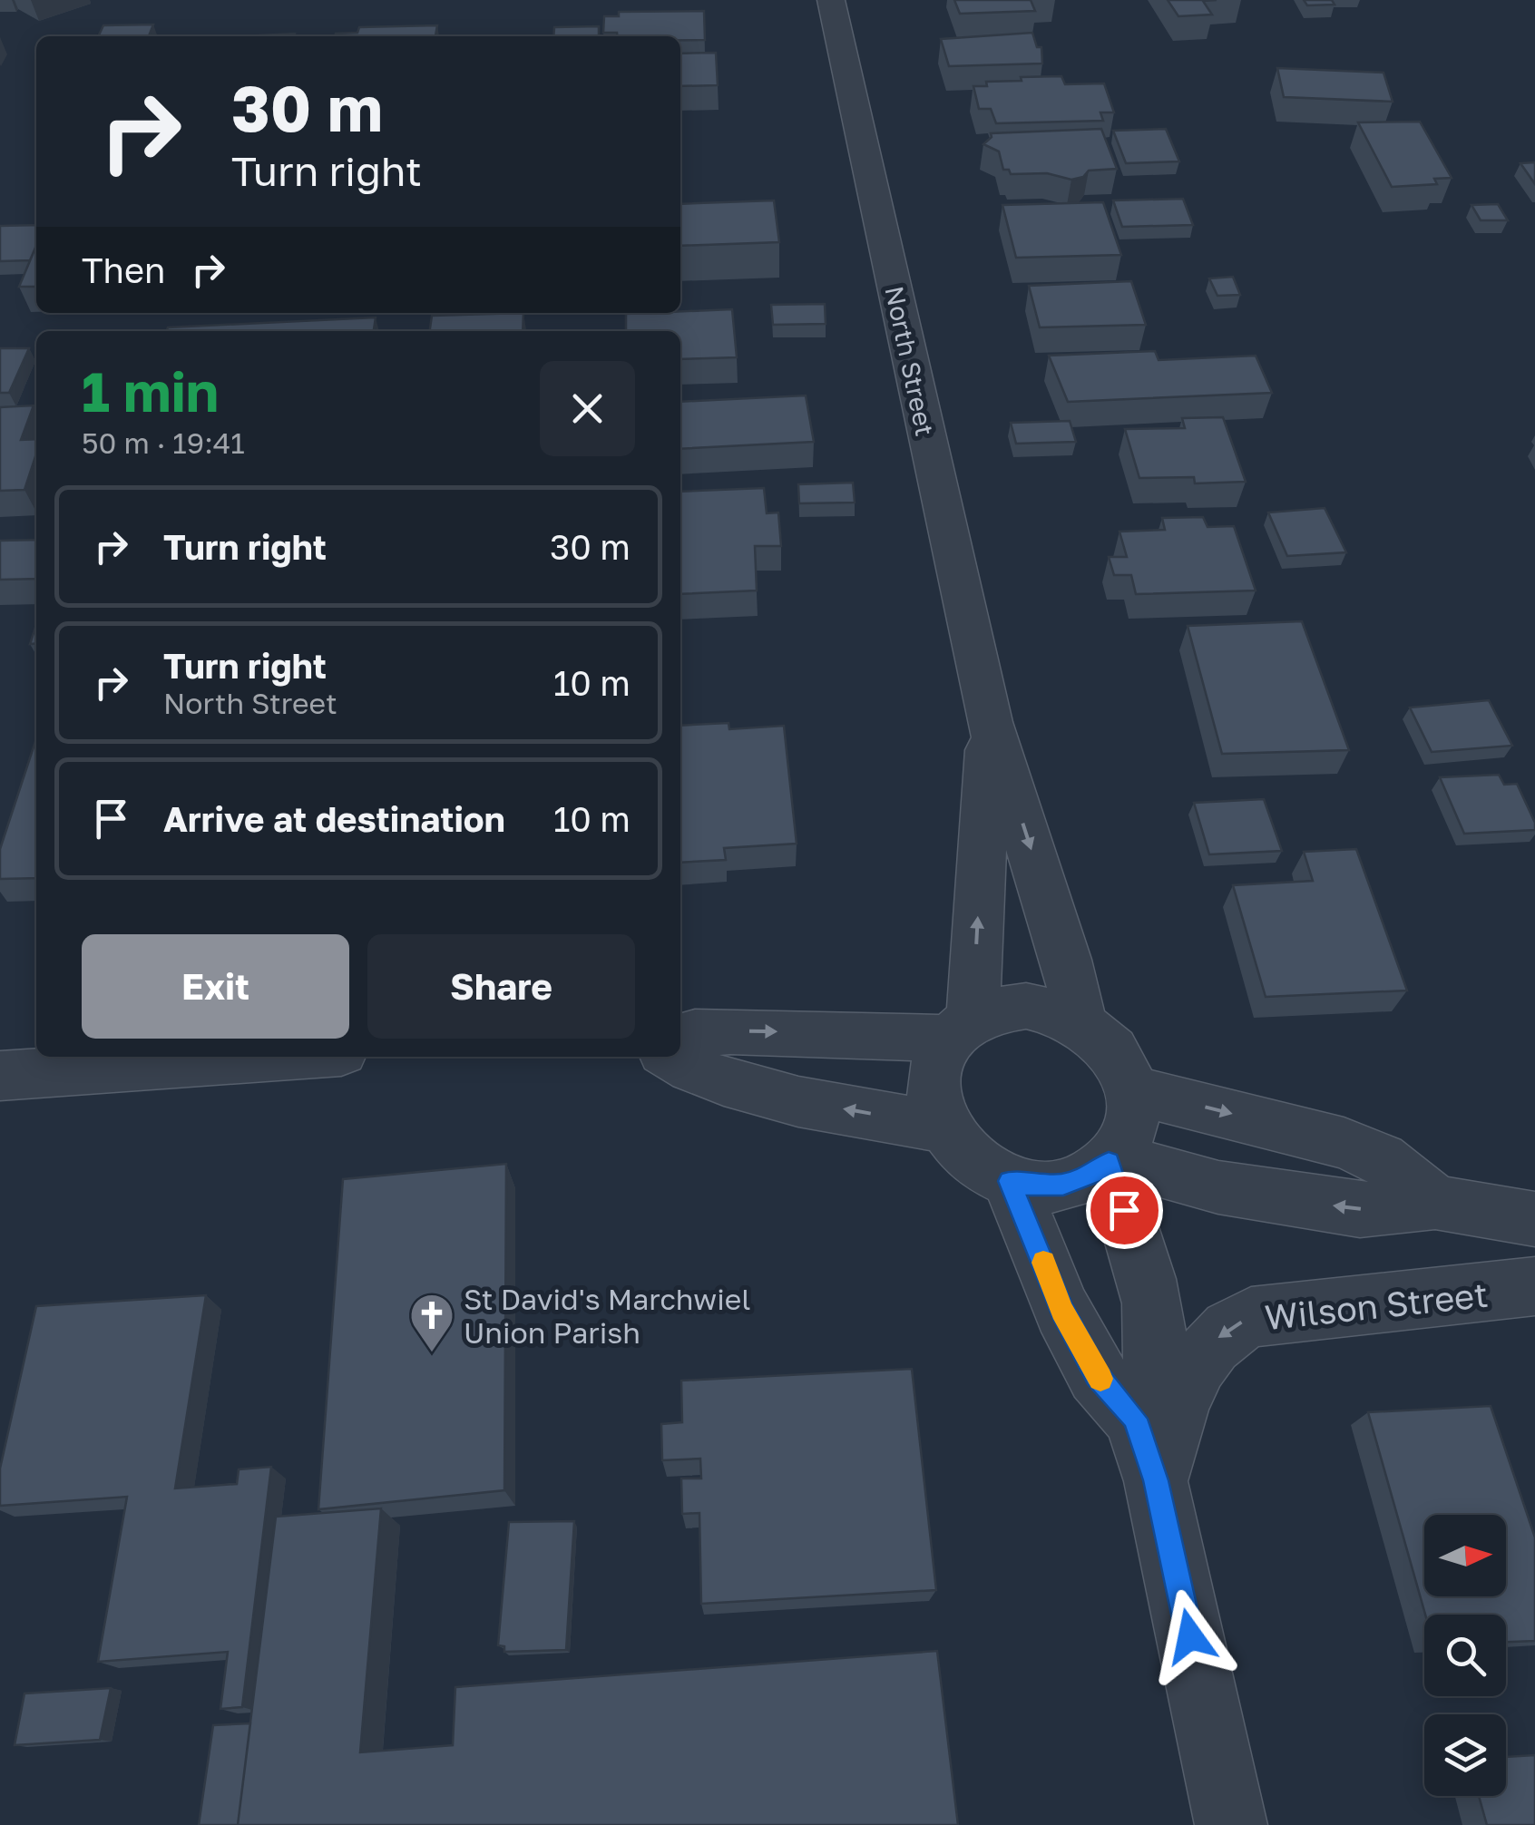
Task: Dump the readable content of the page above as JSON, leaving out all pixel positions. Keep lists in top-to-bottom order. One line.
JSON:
{"streets":{"street":["North Street","Wilson Street"]},"places":{"church":["St David's Marchwiel Union Parish"]},"north":"right","page":{"turn":["30 m","Turn right"],"then":"Then","heading":["1 min","50 m · 19:41"],"list":[{"name":"Turn right","value":"30 m"},{"name":"Turn right","note":"North Street","value":"10 m"},{"name":"Arrive at destination","value":"10 m"}],"buttons":["Exit","Share"]}}
